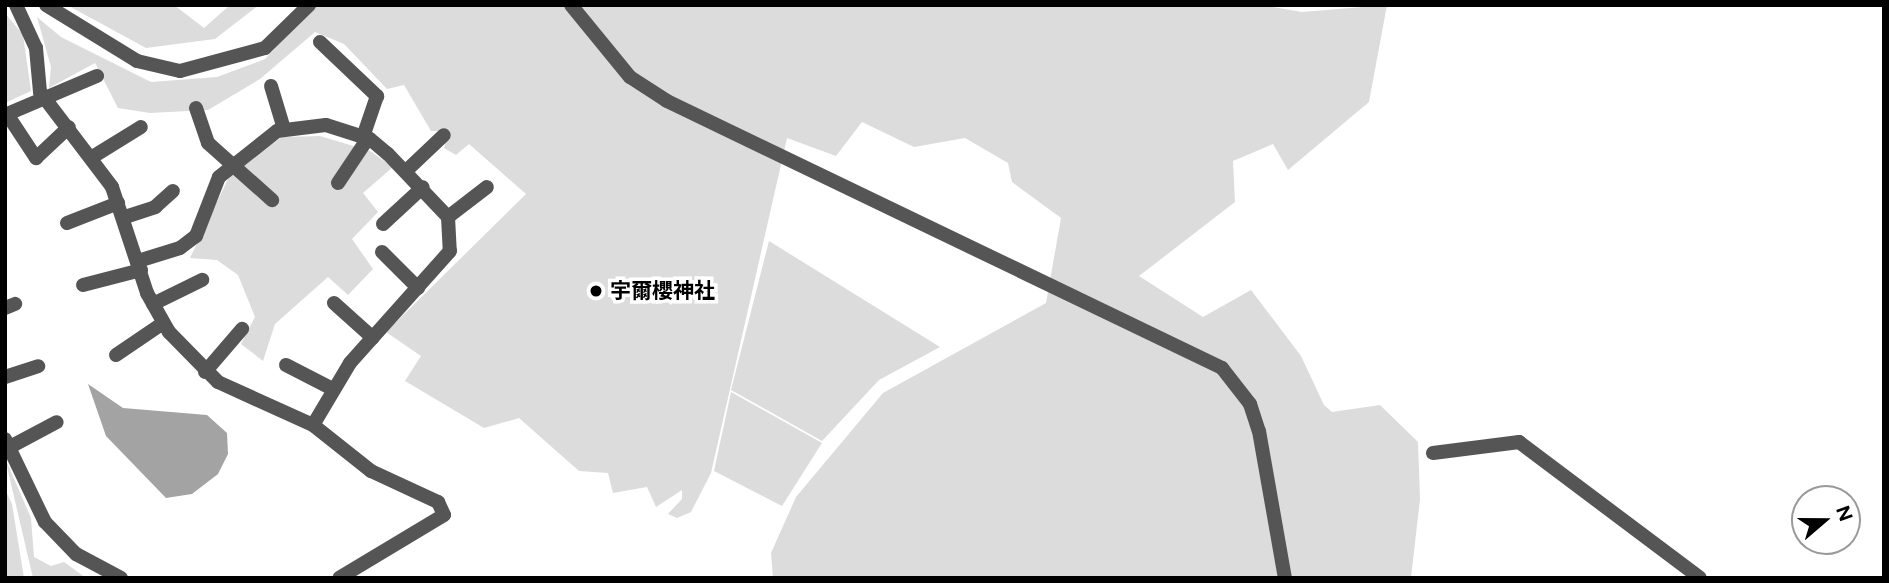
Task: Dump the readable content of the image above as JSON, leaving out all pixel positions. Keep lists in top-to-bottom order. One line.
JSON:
{"places":["宇爾櫻神社"],"north":"right"}
